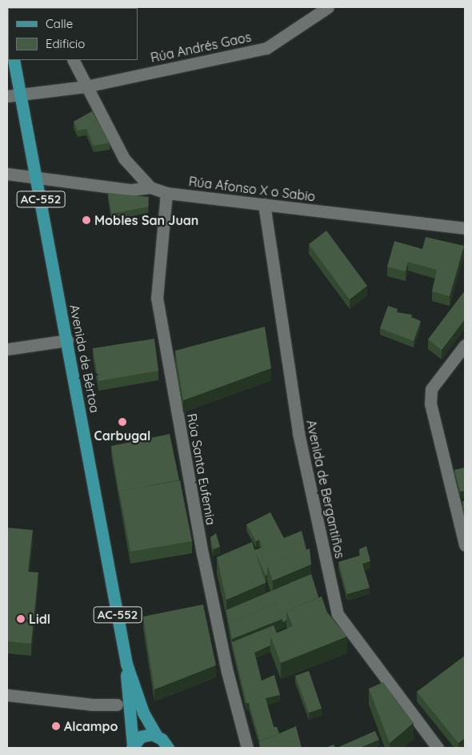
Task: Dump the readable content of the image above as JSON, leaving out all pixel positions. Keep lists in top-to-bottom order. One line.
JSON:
{"streets":{"main road":["AC-552","Avenida de Bértoa"],"street":["Rúa Andrés Gaos","Rúa Afonso X o Sabio","Rúa Santa Eufemia","Avenida de Bergantiños"]},"crossings":[["Rúa Andrés Gaos","Avenida de Bértoa"],["Rúa Afonso X o Sabio","Avenida de Bértoa"],["Rúa Afonso X o Sabio","Rúa Santa Eufemia"],["Rúa Afonso X o Sabio","Avenida de Bergantiños"],["AC-552","Avenida de Bértoa"]],"places":["Mobles San Juan","Carbugal","Lidl","Alcampo"],"legend":["Calle","Edificio"]}
